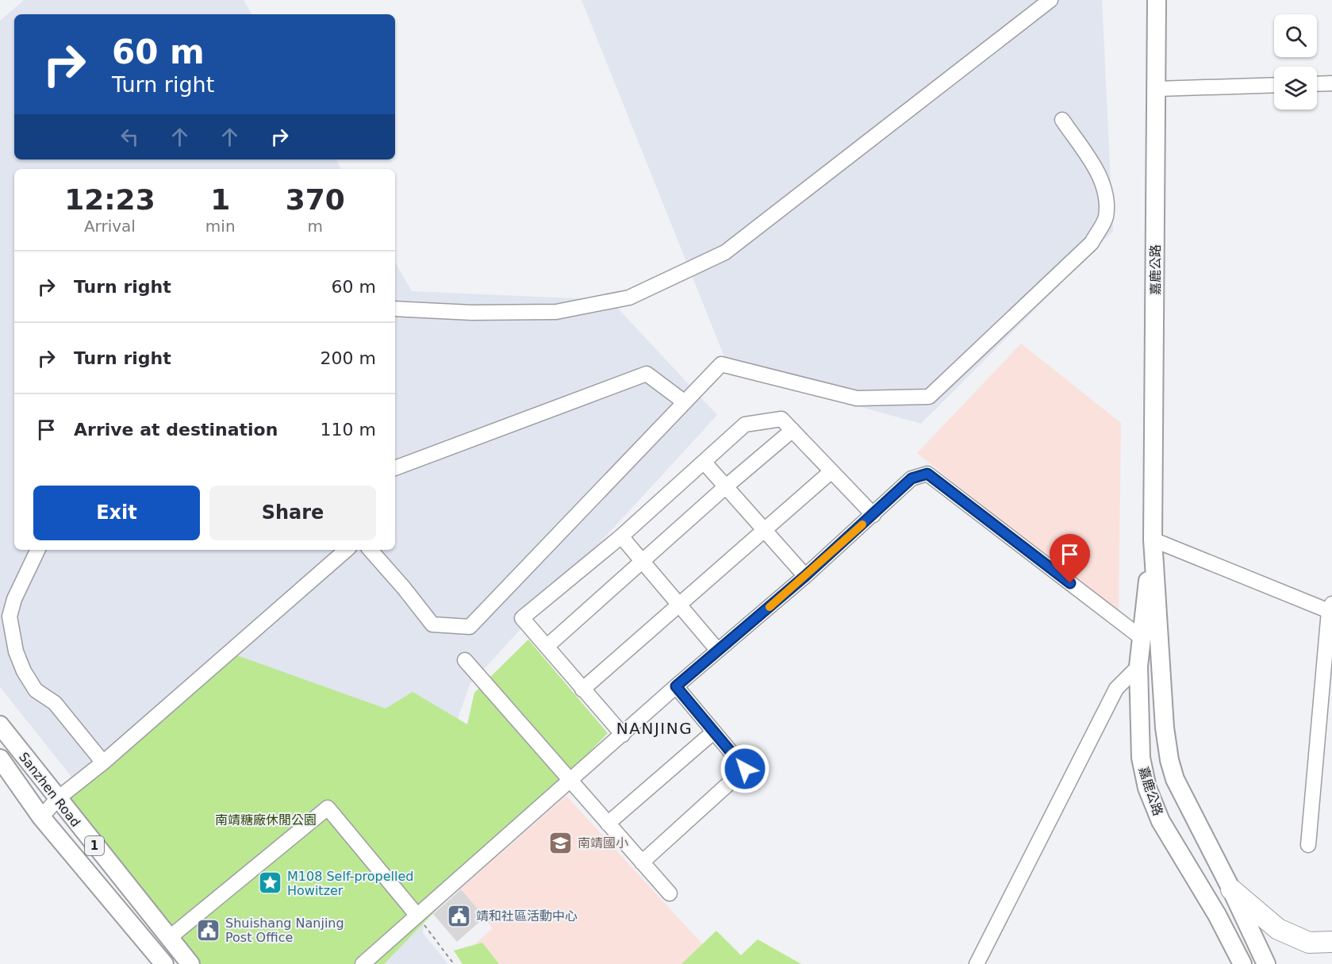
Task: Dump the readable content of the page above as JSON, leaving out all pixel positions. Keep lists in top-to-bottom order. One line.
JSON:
{"streets":{"main road":["嘉鹿公路","Sanzhen Road","1"]},"districts":["NANJING"],"parks":["南靖糖廠休閒公園"],"places":{"school or university":["南靖國小"],"place":["M108 Self-propelled Howitzer"],"public building":["靖和社區活動中心","Shuishang Nanjing Post Office"]},"page":{"turn":["60 m","Turn right"],"eta":["12:23","Arrival","1","min","370","m"],"list":[{"name":"Turn right","value":"60 m"},{"name":"Turn right","value":"200 m"},{"name":"Arrive at destination","value":"110 m"}],"buttons":["Exit","Share"]}}
